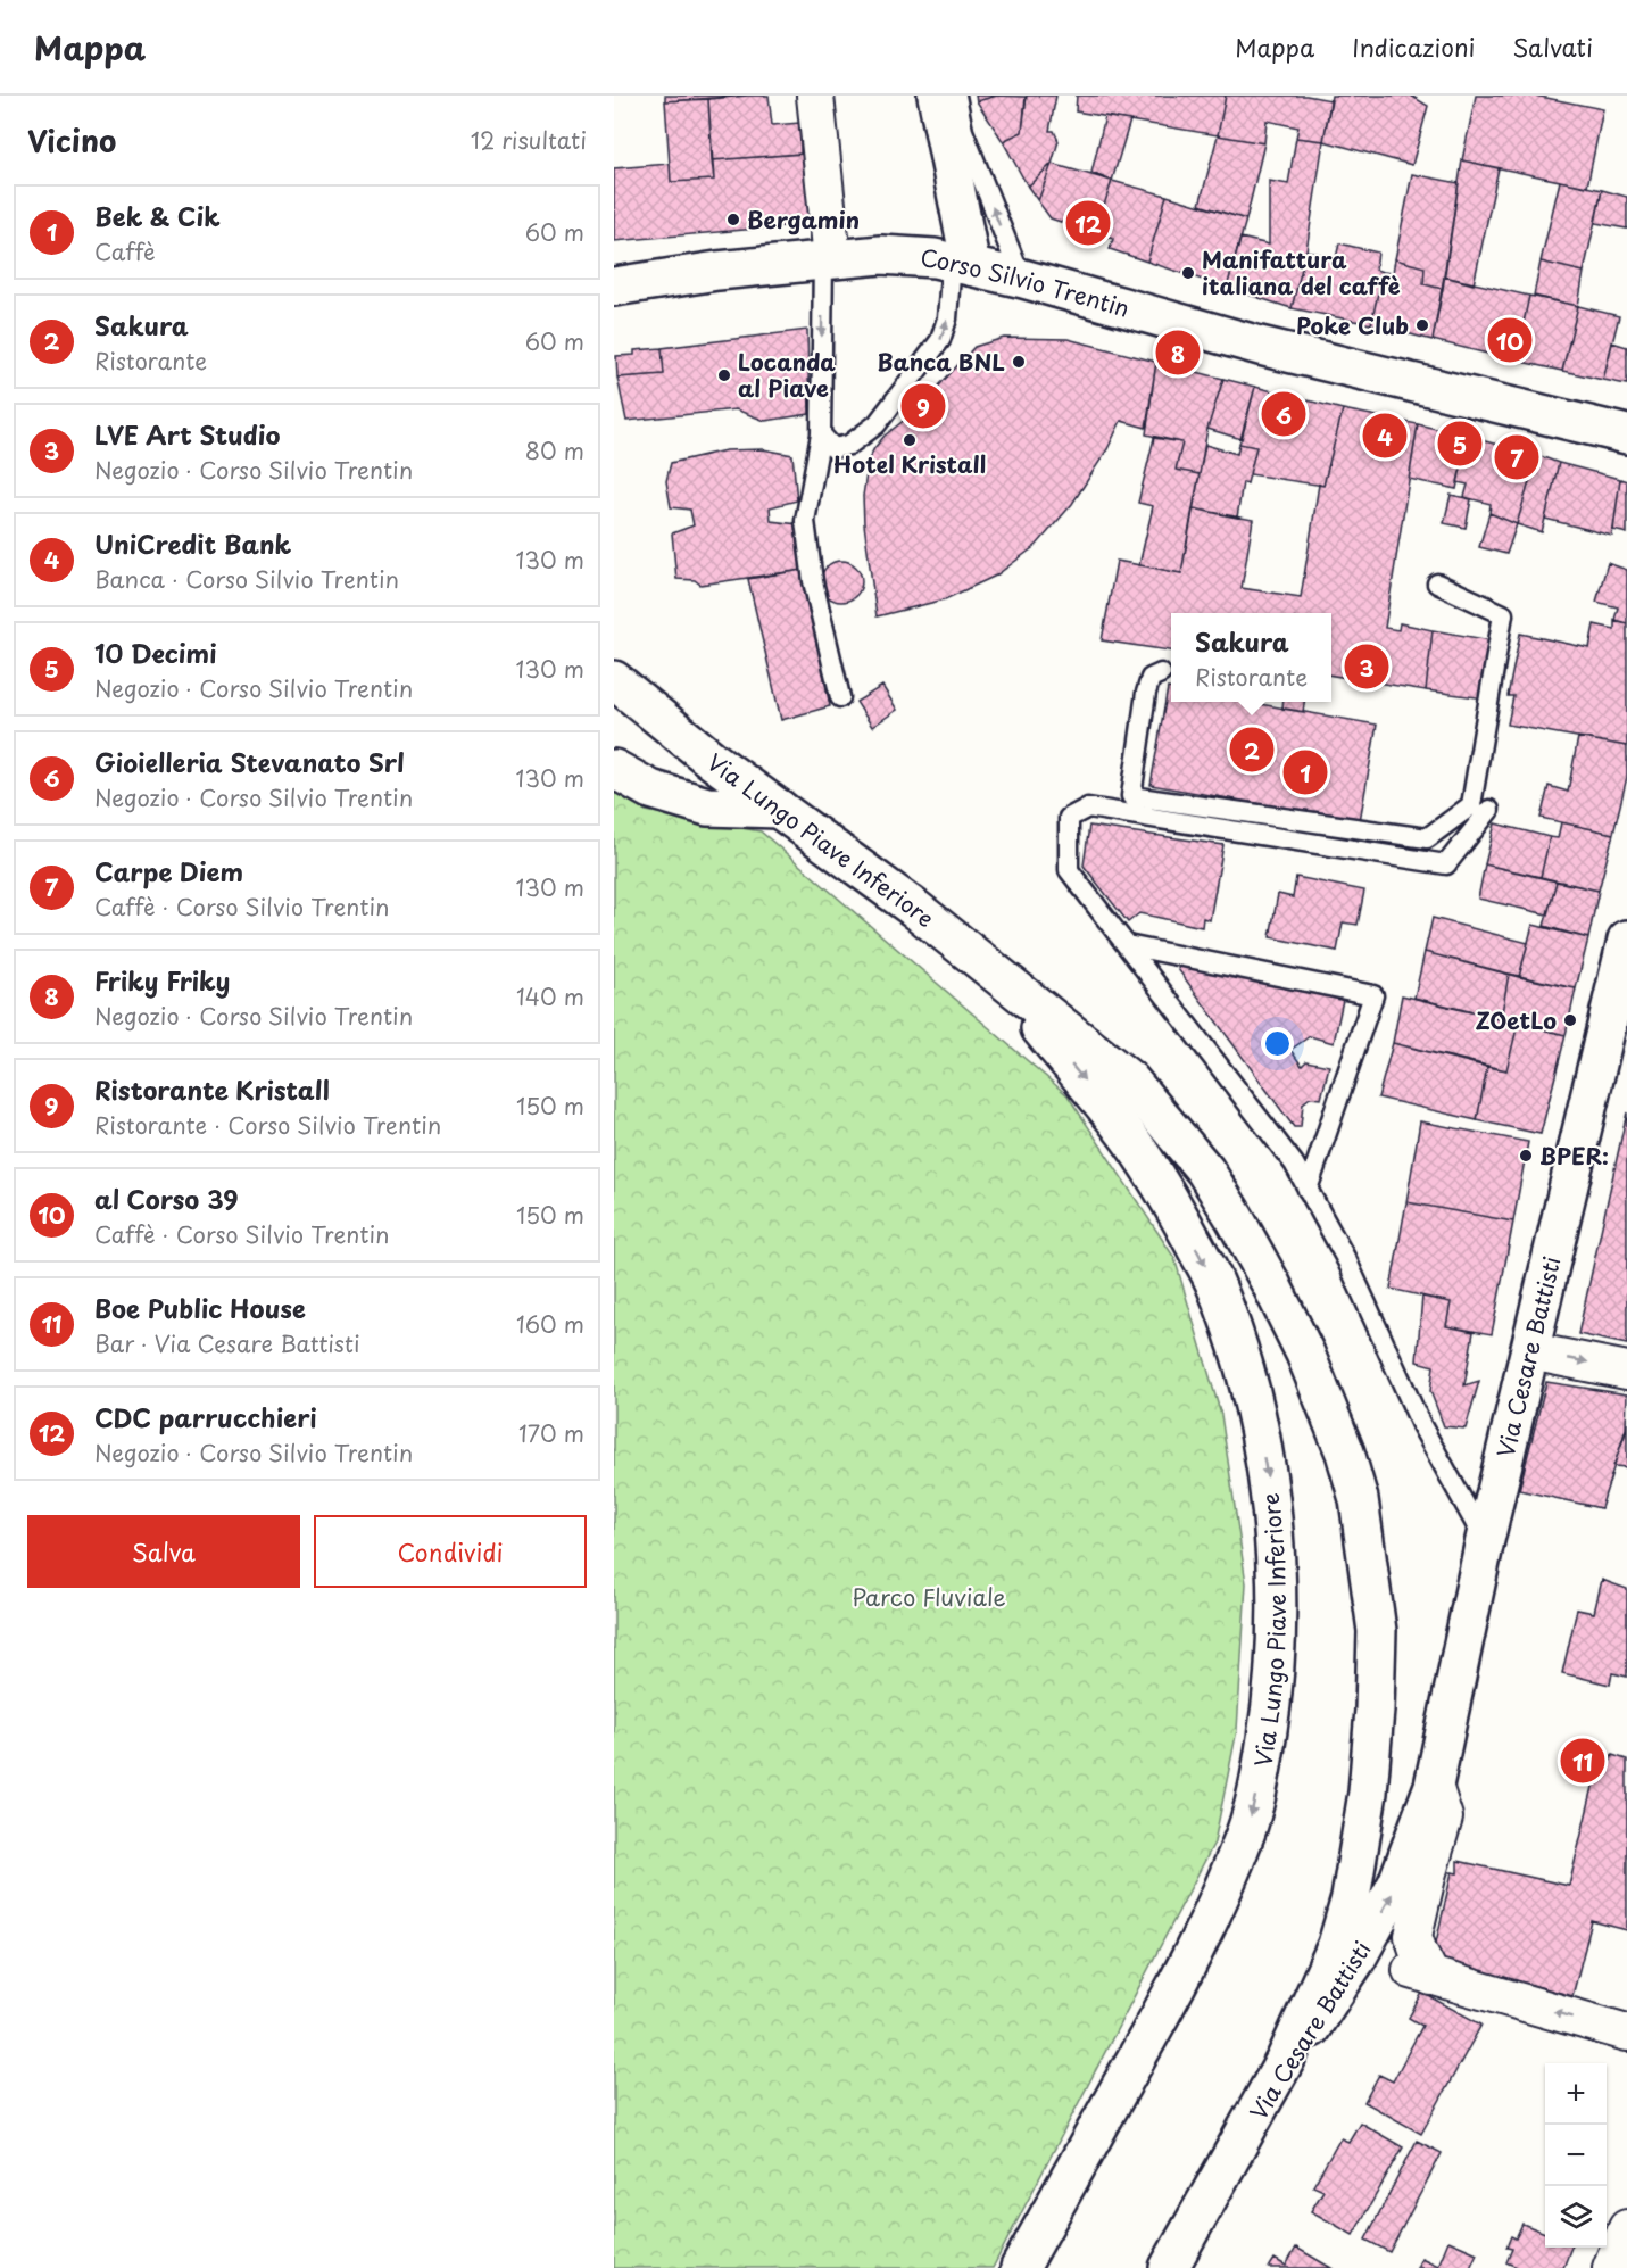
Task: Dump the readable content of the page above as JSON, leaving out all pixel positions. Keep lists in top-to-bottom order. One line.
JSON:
{"streets":{"main road":["Corso Silvio Trentin","Via Lungo Piave Inferiore","Via Cesare Battisti"]},"crossings":[["Via Lungo Piave Inferiore","Via Cesare Battisti"]],"one_way":["Via Lungo Piave Inferiore"],"parks":["Parco Fluviale"],"places":["Bergamin","Manifattura italiana del caffè","Poke Club","Banca BNL","Locanda al Piave","Hotel Kristall","ZOetLo","BPER:"],"page":{"header":"Mappa","nav":["Mappa","Indicazioni","Salvati"],"heading":["Vicino","12 risultati"],"list":[{"mark":"1","name":"Bek & Cik","note":"Caffè","value":"60 m"},{"mark":"2","name":"Sakura","note":"Ristorante","value":"60 m"},{"mark":"3","name":"LVE Art Studio","note":"Negozio · Corso Silvio Trentin","value":"80 m"},{"mark":"4","name":"UniCredit Bank","note":"Banca · Corso Silvio Trentin","value":"130 m"},{"mark":"5","name":"10 Decimi","note":"Negozio · Corso Silvio Trentin","value":"130 m"},{"mark":"6","name":"Gioielleria Stevanato Srl","note":"Negozio · Corso Silvio Trentin","value":"130 m"},{"mark":"7","name":"Carpe Diem","note":"Caffè · Corso Silvio Trentin","value":"130 m"},{"mark":"8","name":"Friky Friky","note":"Negozio · Corso Silvio Trentin","value":"140 m"},{"mark":"9","name":"Ristorante Kristall","note":"Ristorante · Corso Silvio Trentin","value":"150 m"},{"mark":"10","name":"al Corso 39","note":"Caffè · Corso Silvio Trentin","value":"150 m"},{"mark":"11","name":"Boe Public House","note":"Bar · Via Cesare Battisti","value":"160 m"},{"mark":"12","name":"CDC parrucchieri","note":"Negozio · Corso Silvio Trentin","value":"170 m"}],"pins":["12","10","8","9","6","4","5","7","3","2","1","11"],"popup":["Sakura","Ristorante"],"buttons":["Salva","Condividi"],"map_buttons":["+","−"]}}
